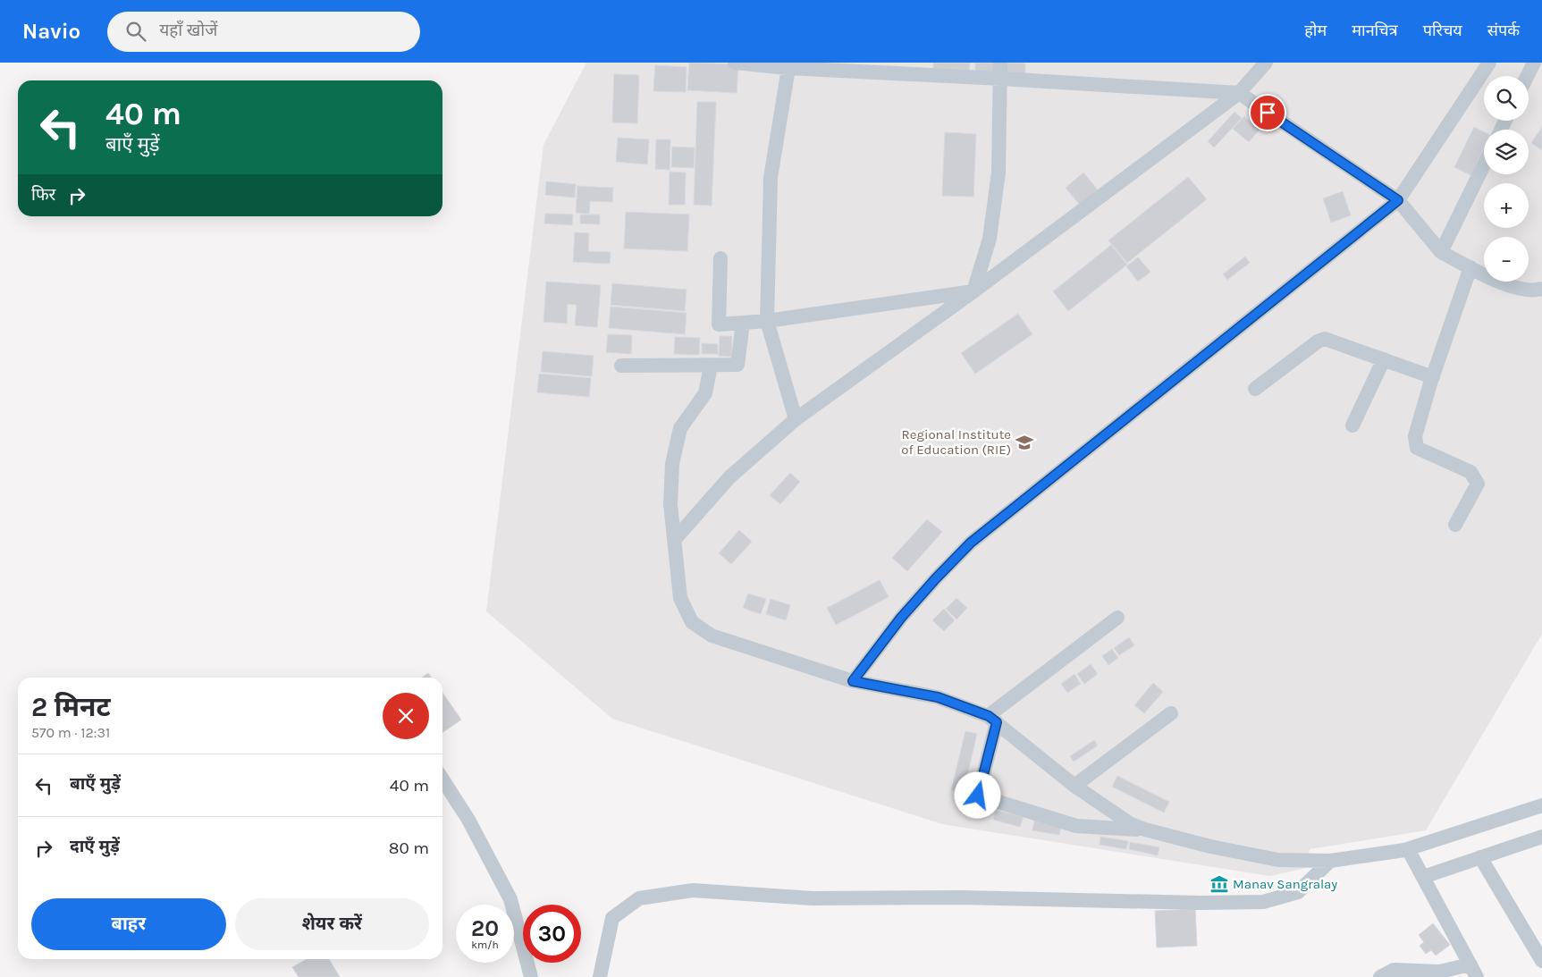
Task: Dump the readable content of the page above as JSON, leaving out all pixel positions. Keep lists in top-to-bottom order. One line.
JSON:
{"places":{"school or university":["Regional Institute of Education (RIE)"],"museum":["Manav Sangralay"]},"page":{"header":"Navio","search":"यहाँ खोजें","nav":["होम","मानचित्र","परिचय","संपर्क"],"map_buttons":["+","−"],"turn":["40 m","बाएँ मुड़ें"],"then":"फिर","heading":["2 मिनट","570 m · 12:31"],"list":[{"name":"बाएँ मुड़ें","value":"40 m"},{"name":"दाएँ मुड़ें","value":"80 m"}],"buttons":["बाहर","शेयर करें"],"speed":"20 km/h","limit":"30"}}
